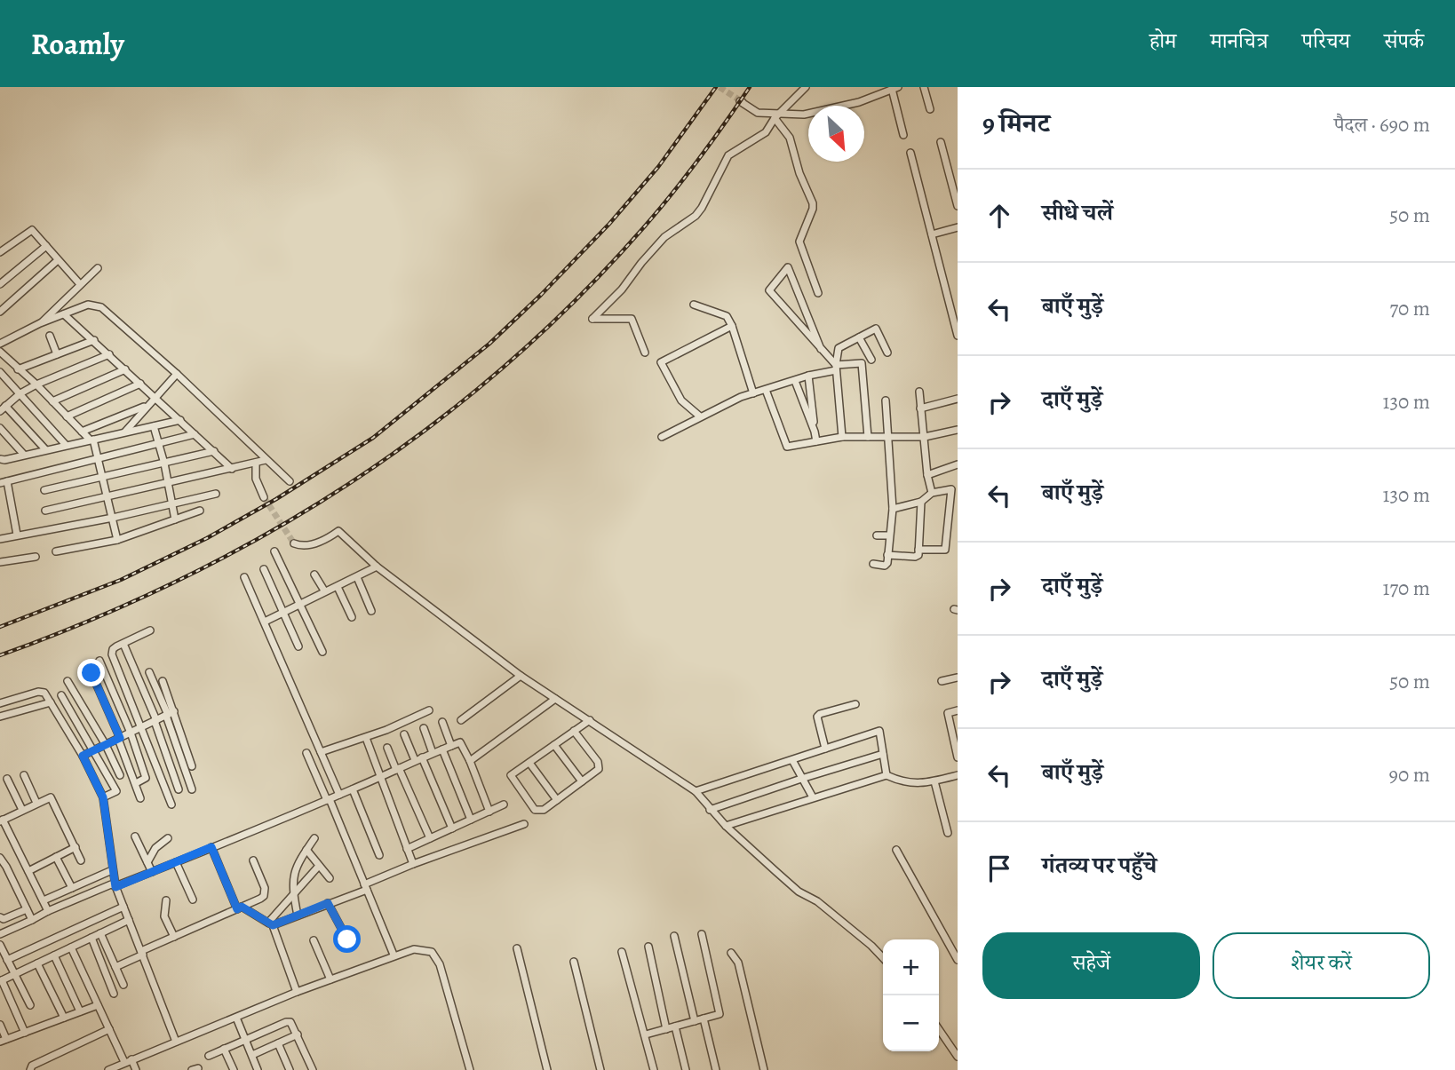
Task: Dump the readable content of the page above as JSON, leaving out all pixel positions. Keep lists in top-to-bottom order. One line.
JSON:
{"north":"bottom right","page":{"header":"Roamly","nav":["होम","मानचित्र","परिचय","संपर्क"],"heading":["9 मिनट","पैदल · 690 m"],"list":[["सीधे चलें","50 m"],["बाएँ मुड़ें","70 m"],["दाएँ मुड़ें","130 m"],["बाएँ मुड़ें","130 m"],["दाएँ मुड़ें","170 m"],["दाएँ मुड़ें","50 m"],["बाएँ मुड़ें","90 m"],"गंतव्य पर पहुँचे"],"buttons":["सहेजें","शेयर करें"],"map_buttons":["+","−"]}}
